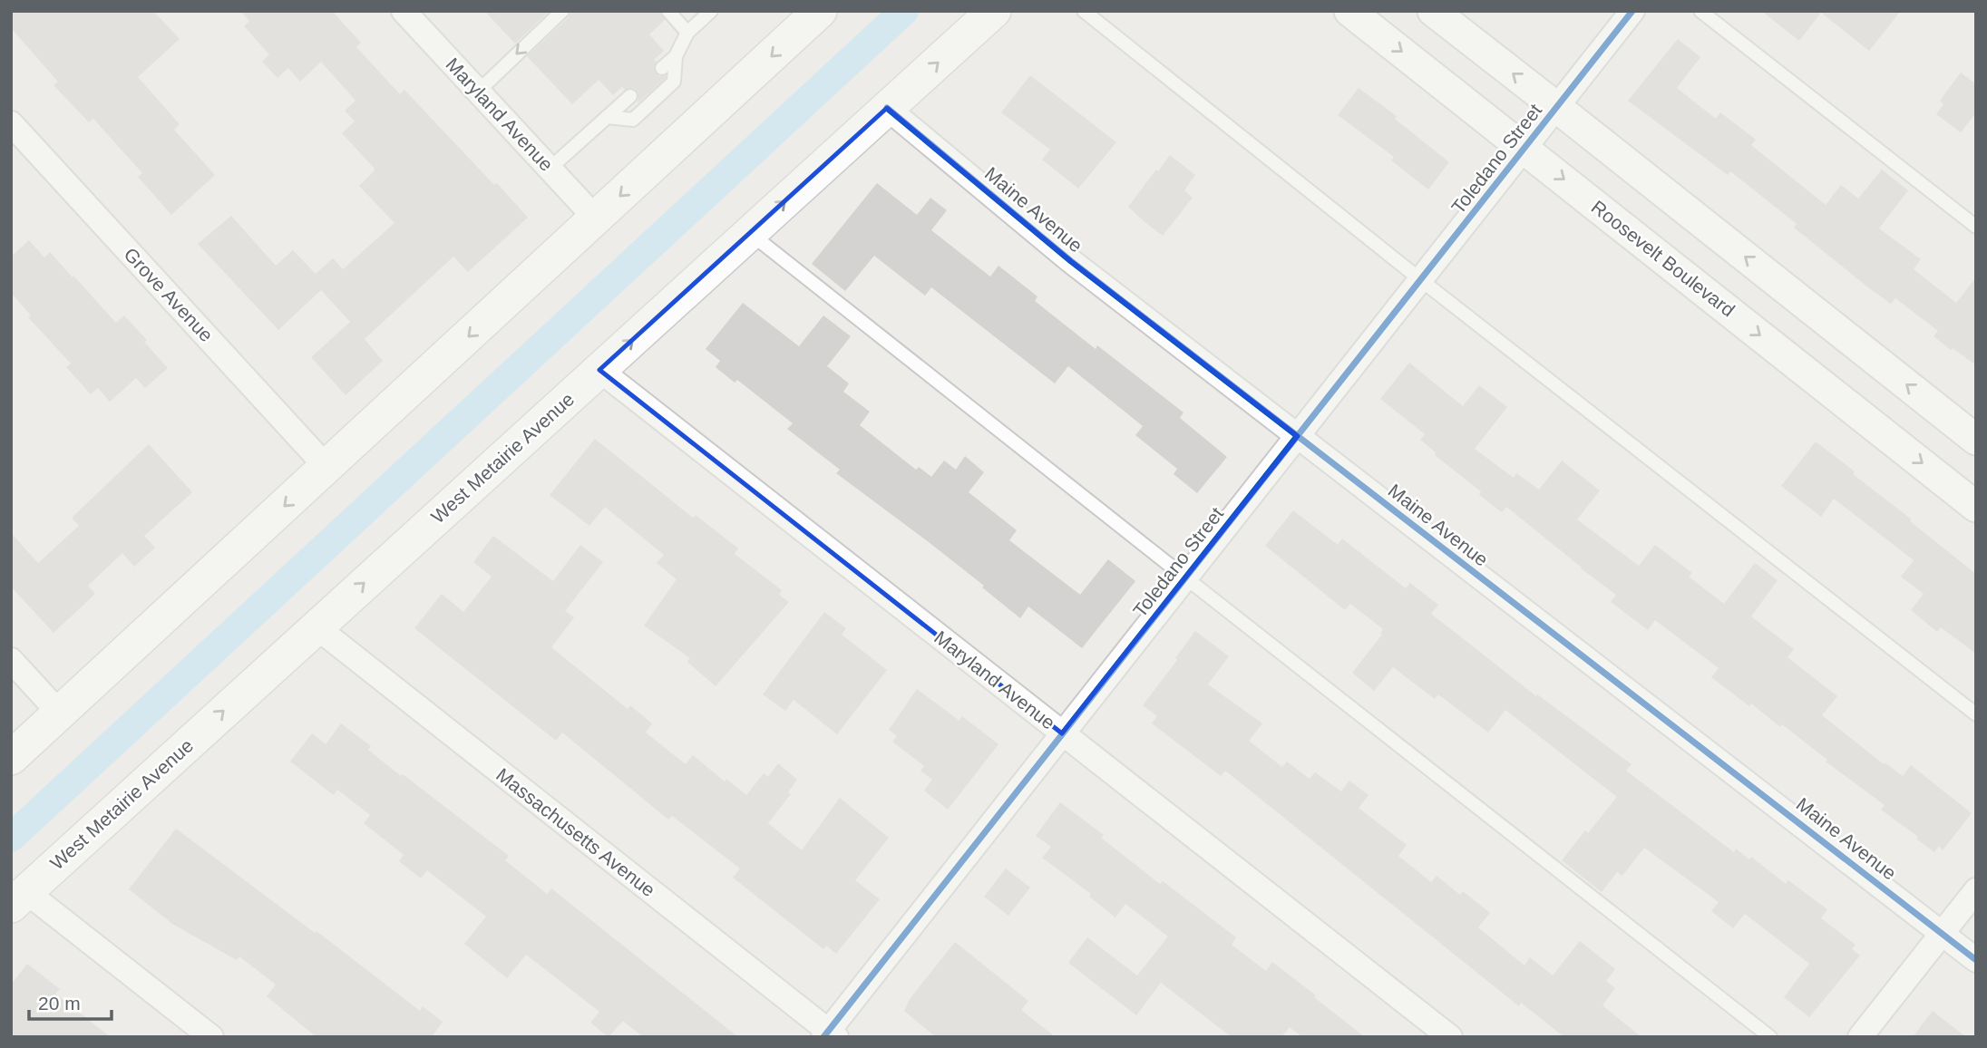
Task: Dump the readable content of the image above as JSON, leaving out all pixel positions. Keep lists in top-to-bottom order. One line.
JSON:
{"streets":{"main road":["West Metairie Avenue"],"street":["Maryland Avenue","Toledano Street","Maine Avenue","Roosevelt Boulevard","Grove Avenue","Massachusetts Avenue"]},"crossings":[["Maryland Avenue","Toledano Street"],["Maryland Avenue","West Metairie Avenue"],["Toledano Street","Maine Avenue"],["Toledano Street","Roosevelt Boulevard"],["Toledano Street","Massachusetts Avenue"],["Maine Avenue","West Metairie Avenue"],["West Metairie Avenue","Massachusetts Avenue"]],"scale_bar":"20 m"}
